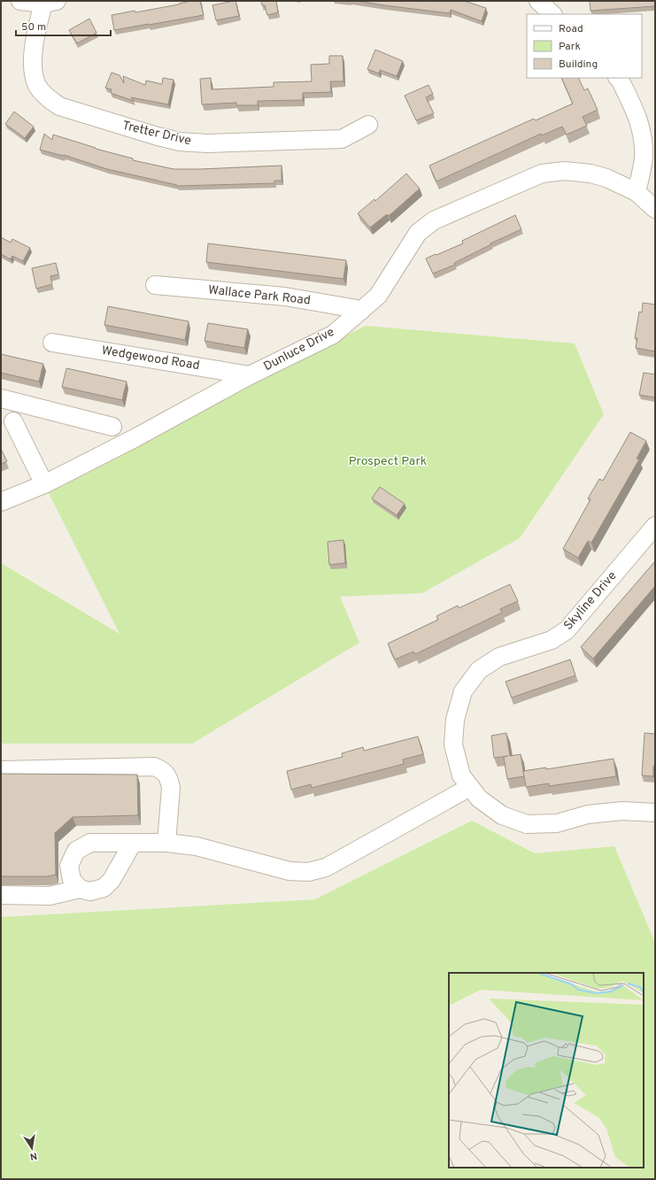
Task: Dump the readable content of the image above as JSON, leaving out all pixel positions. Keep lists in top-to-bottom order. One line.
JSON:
{"streets":{"street":["Tretter Drive","Wallace Park Road","Dunluce Drive","Wedgewood Road","Skyline Drive"]},"crossings":[["Wallace Park Road","Dunluce Drive"],["Dunluce Drive","Wedgewood Road"]],"parks":["Prospect Park"],"legend":["Road","Park","Building"],"scale_bar":"50 m","north":"bottom"}
